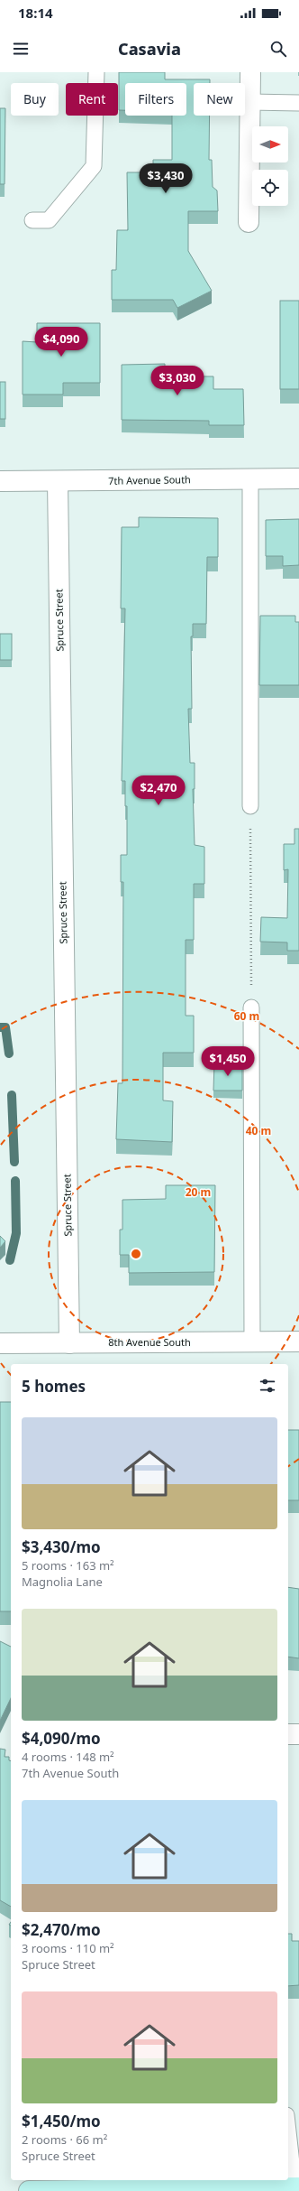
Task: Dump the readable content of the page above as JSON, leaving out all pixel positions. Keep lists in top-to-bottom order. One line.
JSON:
{"streets":{"street":["7th Avenue South","Spruce Street","8th Avenue South"]},"crossings":[["7th Avenue South","Spruce Street"],["Spruce Street","8th Avenue South"]],"north":"right","page":{"status":"18:14","header":"Casavia","chip":["Buy","Rent","Filters","New"],"price":["$3,430","$4,090","$3,030","$2,470","$1,450"],"heading":"5 homes","list":[{"name":"$3,430/mo","note":"5 rooms · 163 m² · Magnolia Lane"},{"name":"$4,090/mo","note":"4 rooms · 148 m² · 7th Avenue South"},{"name":"$2,470/mo","note":"3 rooms · 110 m² · Spruce Street"},{"name":"$1,450/mo","note":"2 rooms · 66 m² · Spruce Street"}]},"rings":["60 m","40 m","20 m"]}
